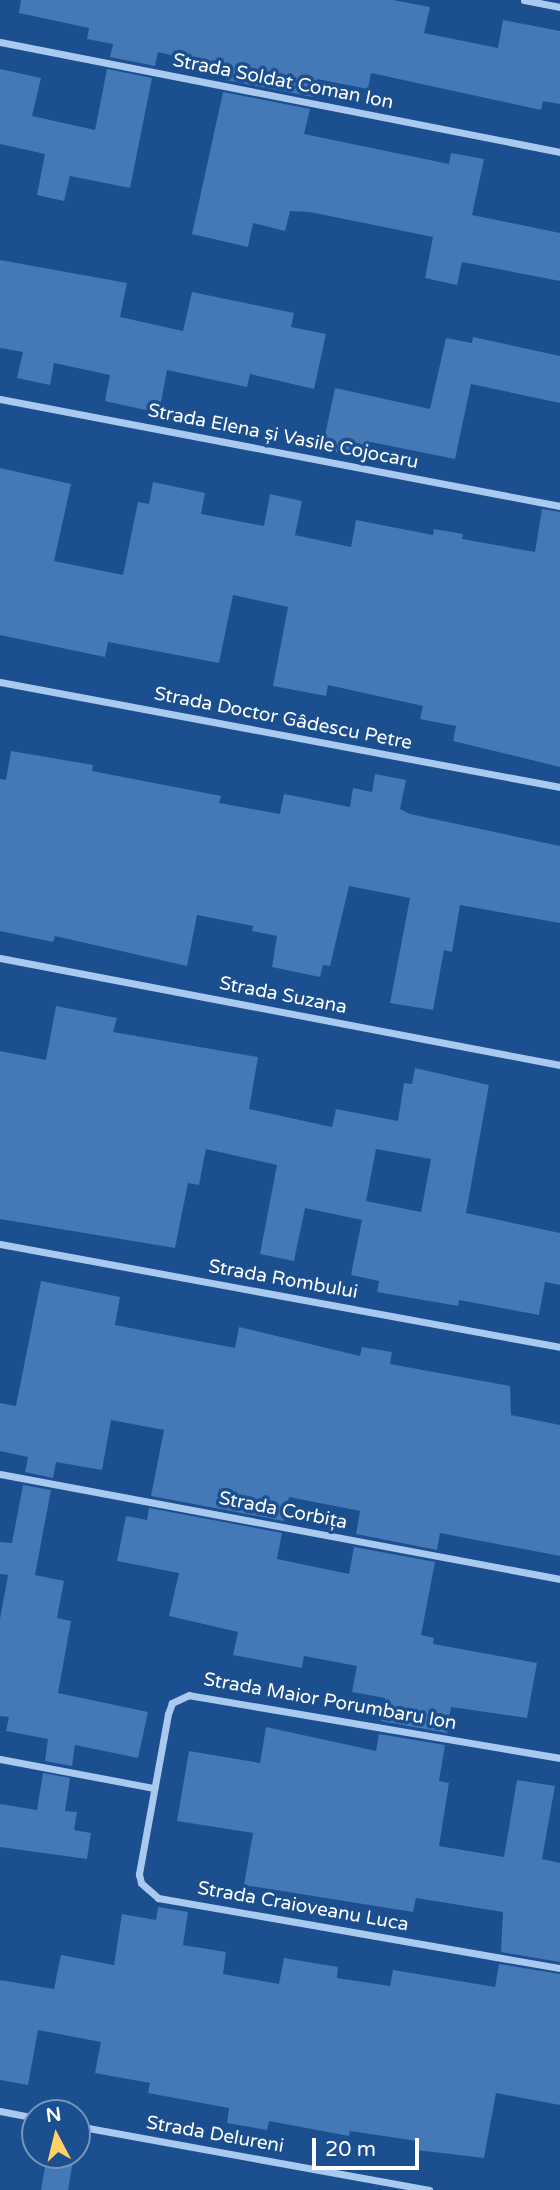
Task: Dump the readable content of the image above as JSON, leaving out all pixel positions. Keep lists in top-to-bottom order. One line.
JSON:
{"streets":{"street":["Strada Soldat Coman Ion","Strada Elena și Vasile Cojocaru","Strada Doctor Gâdescu Petre","Strada Suzana","Strada Rombului","Strada Corbița","Strada Maior Porumbaru Ion","Strada Craioveanu Luca","Strada Delureni"]},"crossings":[["Strada Maior Porumbaru Ion","Strada Craioveanu Luca"]],"scale_bar":"20 m","north":"top"}
